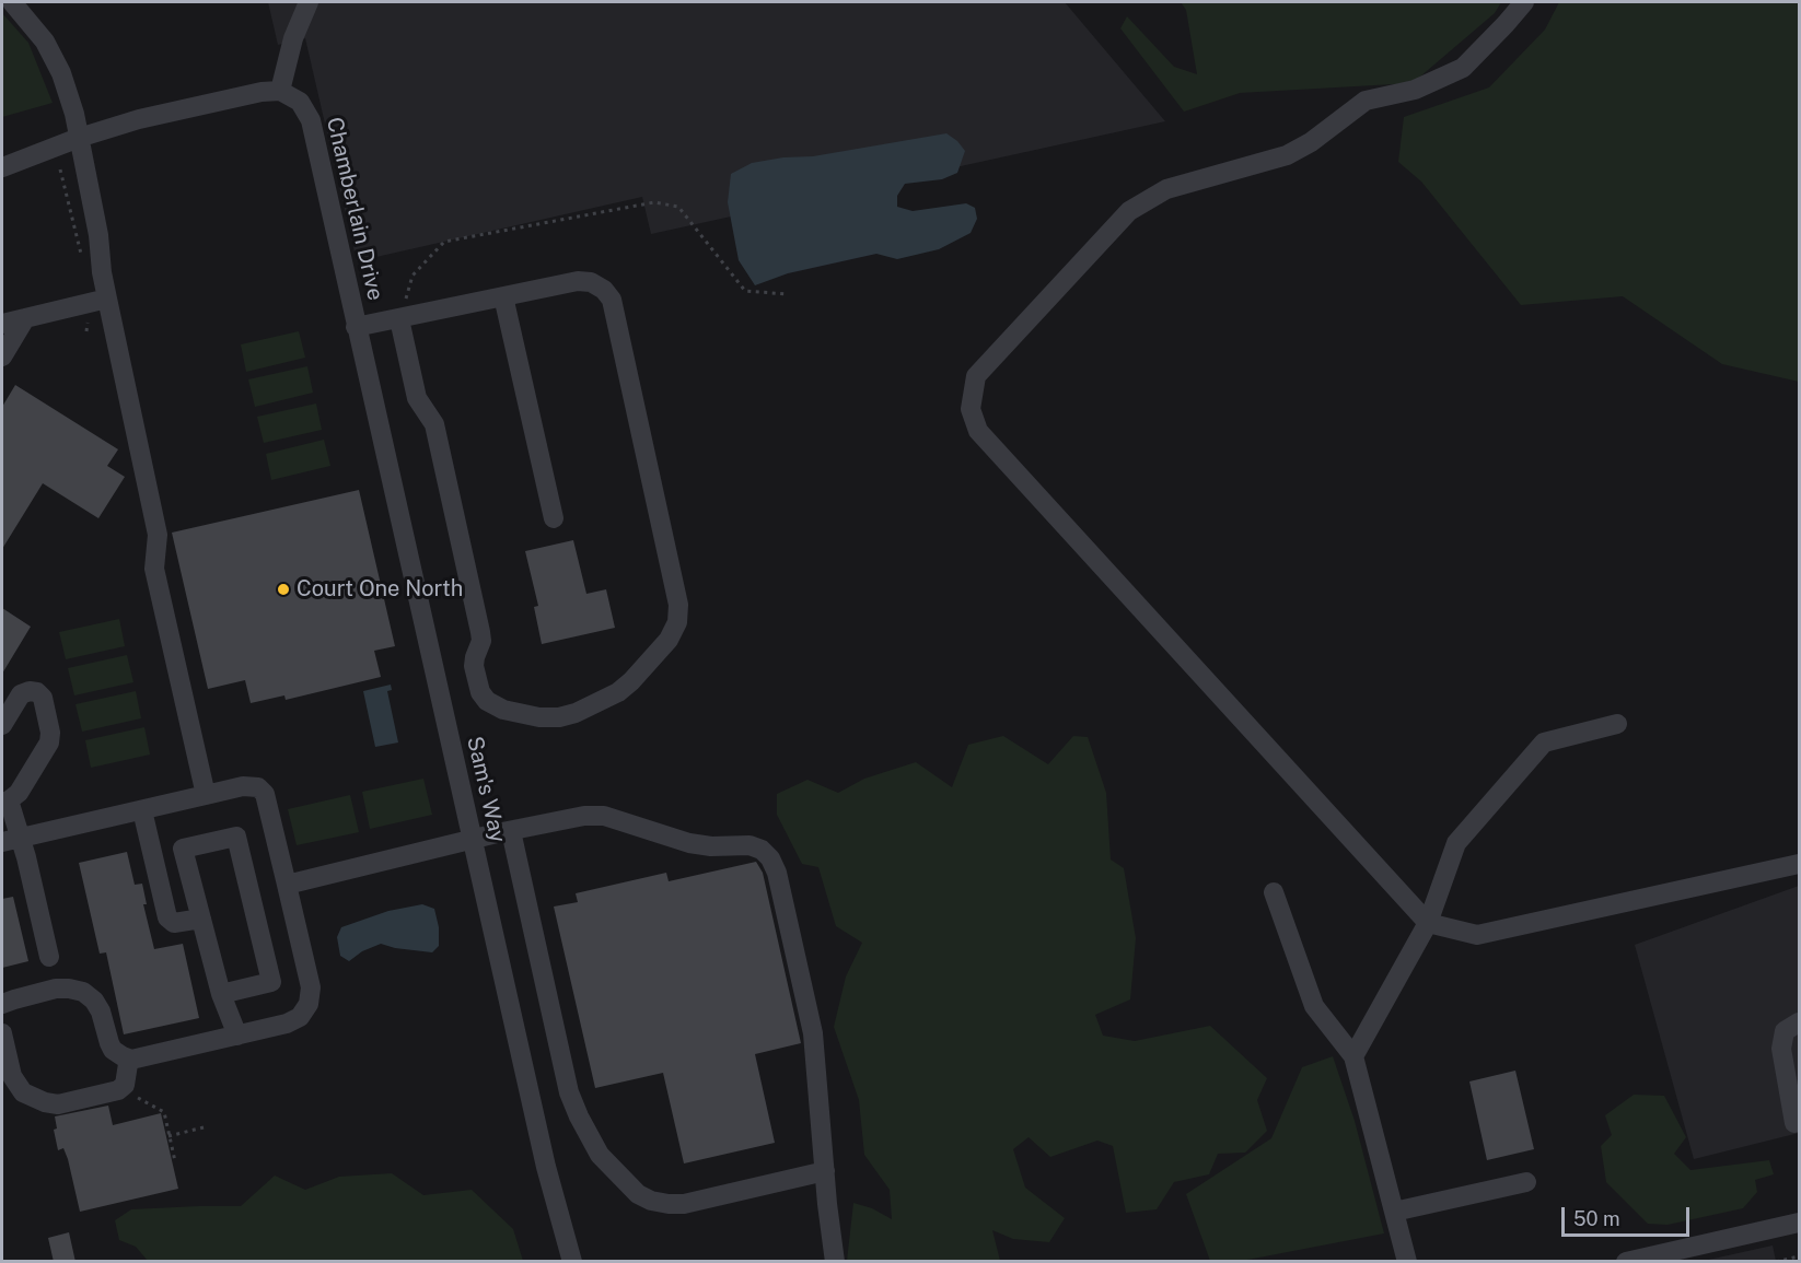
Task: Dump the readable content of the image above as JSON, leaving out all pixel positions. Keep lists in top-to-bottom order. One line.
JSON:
{"streets":{"street":["Chamberlain Drive","Sam's Way"]},"crossings":[["Chamberlain Drive","Sam's Way"]],"places":["Court One North"],"scale_bar":"50 m"}
